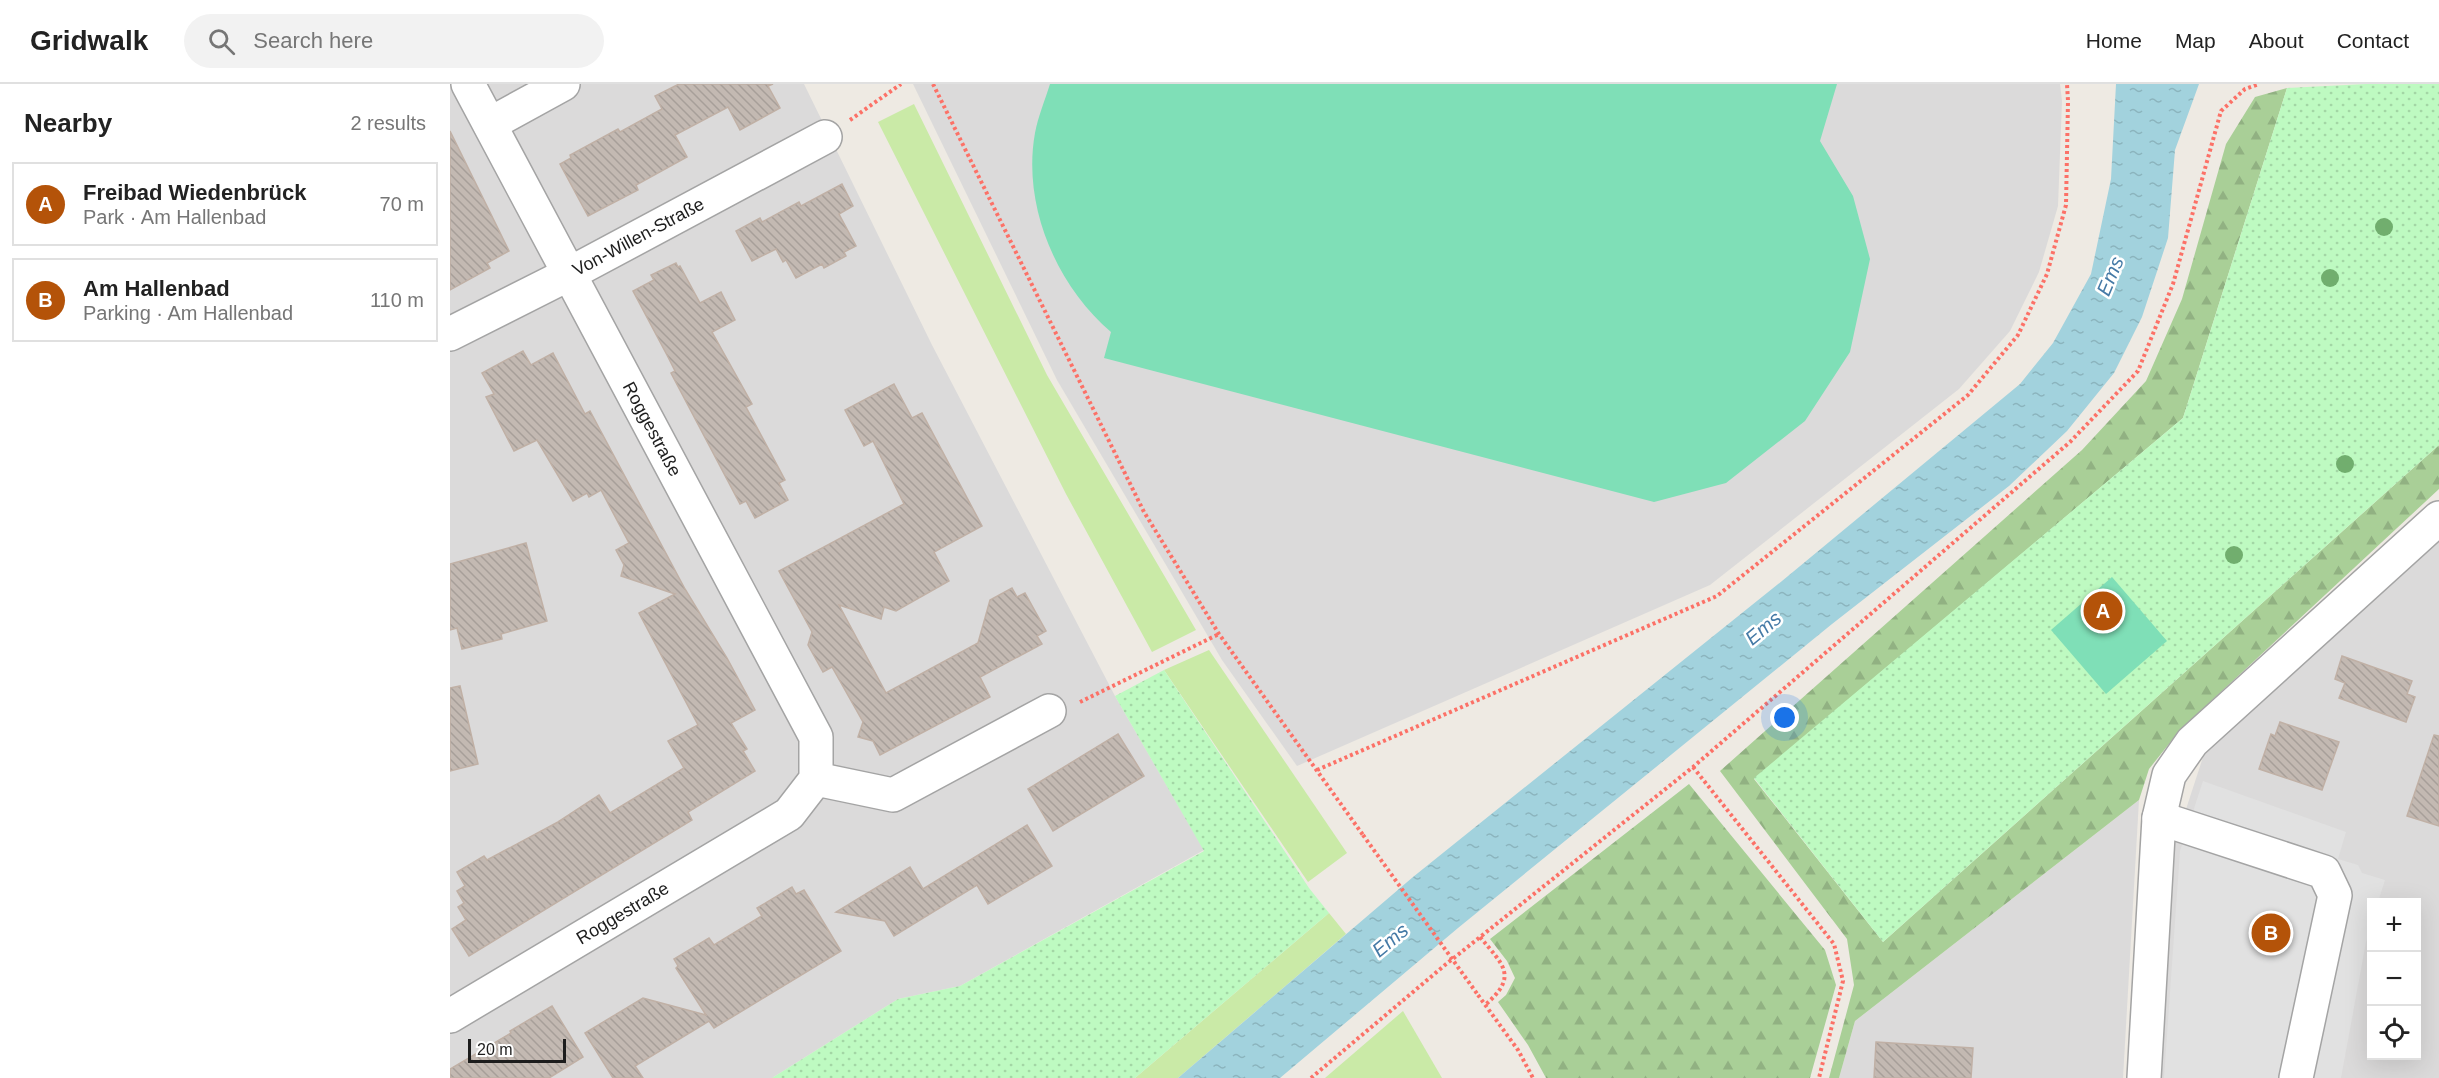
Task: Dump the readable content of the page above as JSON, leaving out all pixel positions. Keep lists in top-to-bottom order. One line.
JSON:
{"streets":{"street":["Von-Willen-Straße","Roggestraße"]},"crossings":[["Von-Willen-Straße","Roggestraße"]],"water":["Ems"],"scale_bar":"20 m","page":{"header":"Gridwalk","search":"Search here","nav":["Home","Map","About","Contact"],"heading":["Nearby","2 results"],"list":[{"mark":"A","name":"Freibad Wiedenbrück","note":"Park · Am Hallenbad","value":"70 m"},{"mark":"B","name":"Am Hallenbad","note":"Parking · Am Hallenbad","value":"110 m"}],"pins":["A","B"],"map_buttons":["+","−"],"scale":"20 m"}}
